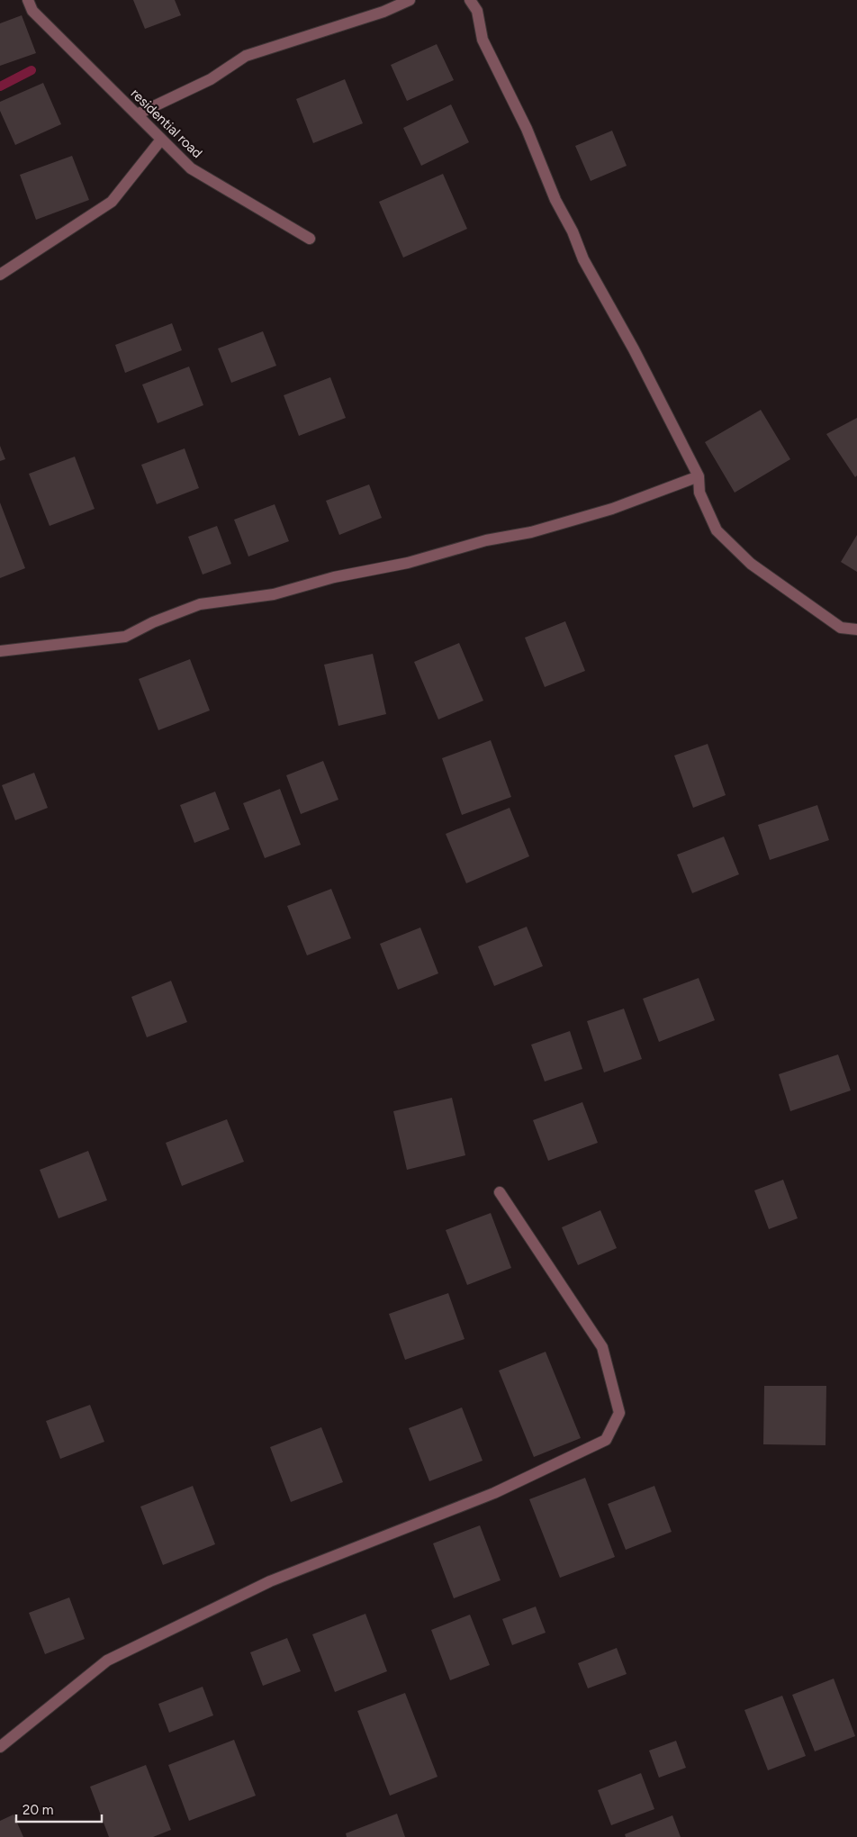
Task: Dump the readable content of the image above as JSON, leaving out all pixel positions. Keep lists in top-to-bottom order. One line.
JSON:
{"streets":{"street":["residential road"]},"scale_bar":"20 m"}
